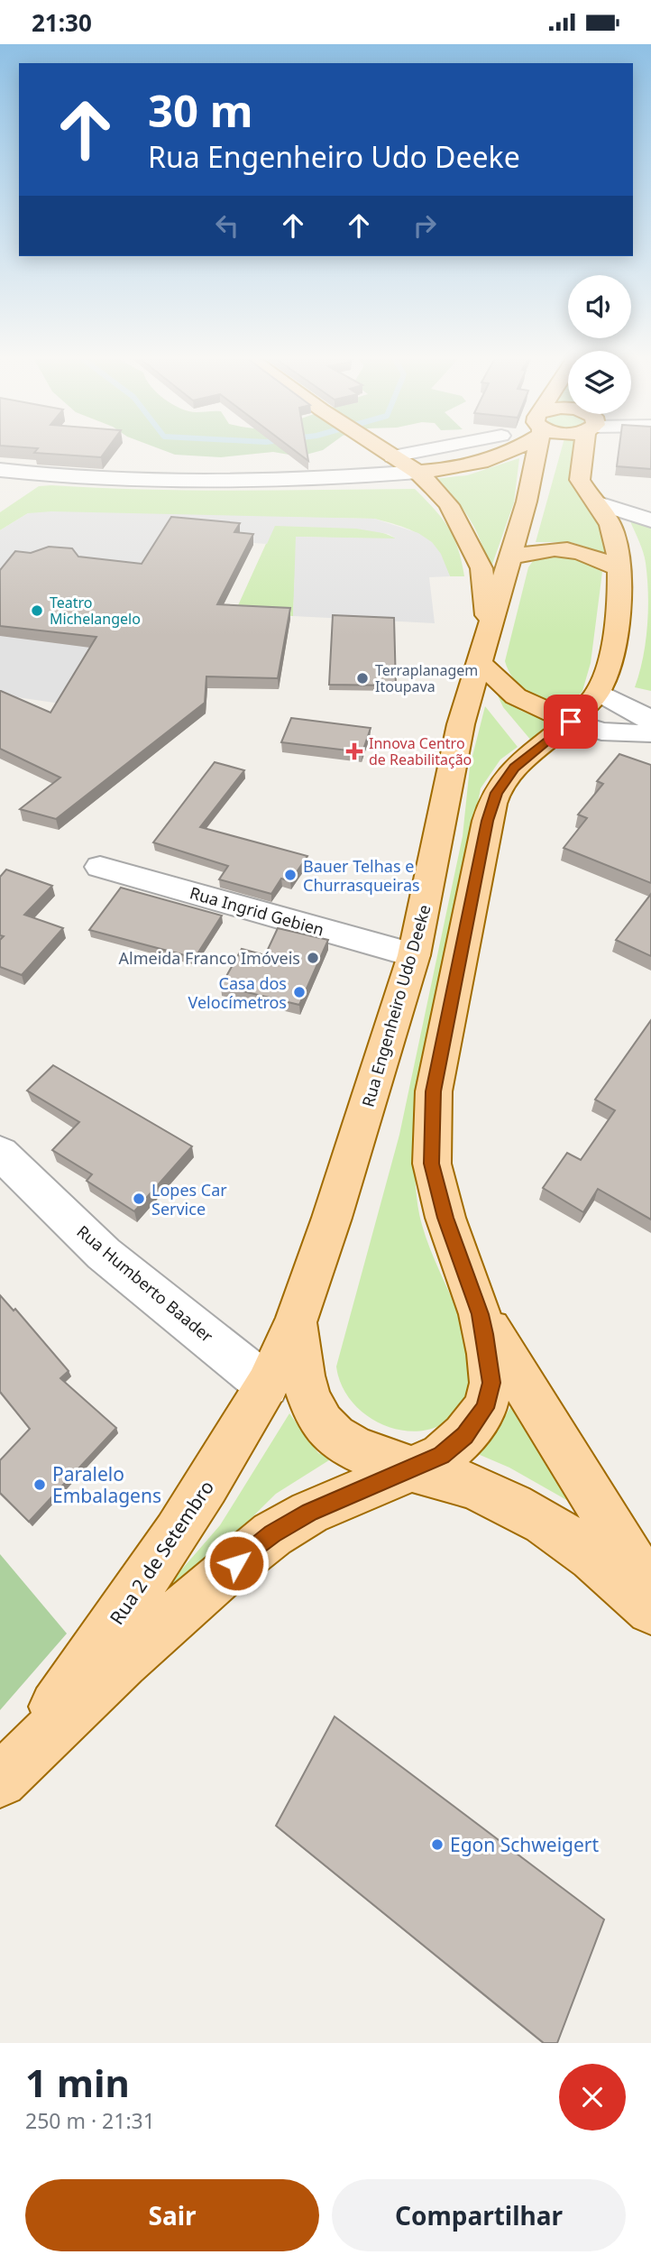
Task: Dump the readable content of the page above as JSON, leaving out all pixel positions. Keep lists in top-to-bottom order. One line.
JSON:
{"streets":{"main road":["Rua Engenheiro Udo Deeke","Rua 2 de Setembro"],"street":["Rua Ingrid Gebien","Rua Humberto Baader"]},"crossings":[["Rua Ingrid Gebien","Rua Engenheiro Udo Deeke"],["Rua Engenheiro Udo Deeke","Rua 2 de Setembro"],["Rua Humberto Baader","Rua 2 de Setembro"]],"places":{"other":["Teatro Michelangelo","Terraplanagem Itoupava","Bauer Telhas e Churrasqueiras","Almeida Franco Imóveis","Casa dos Velocímetros","Lopes Car Service","Paralelo Embalagens","Egon Schweigert"],"health":["Innova Centro de Reabilitação"]},"page":{"status":"21:30","turn":["30 m","Rua Engenheiro Udo Deeke"],"heading":["1 min","250 m · 21:31"],"buttons":["Sair","Compartilhar"]}}
